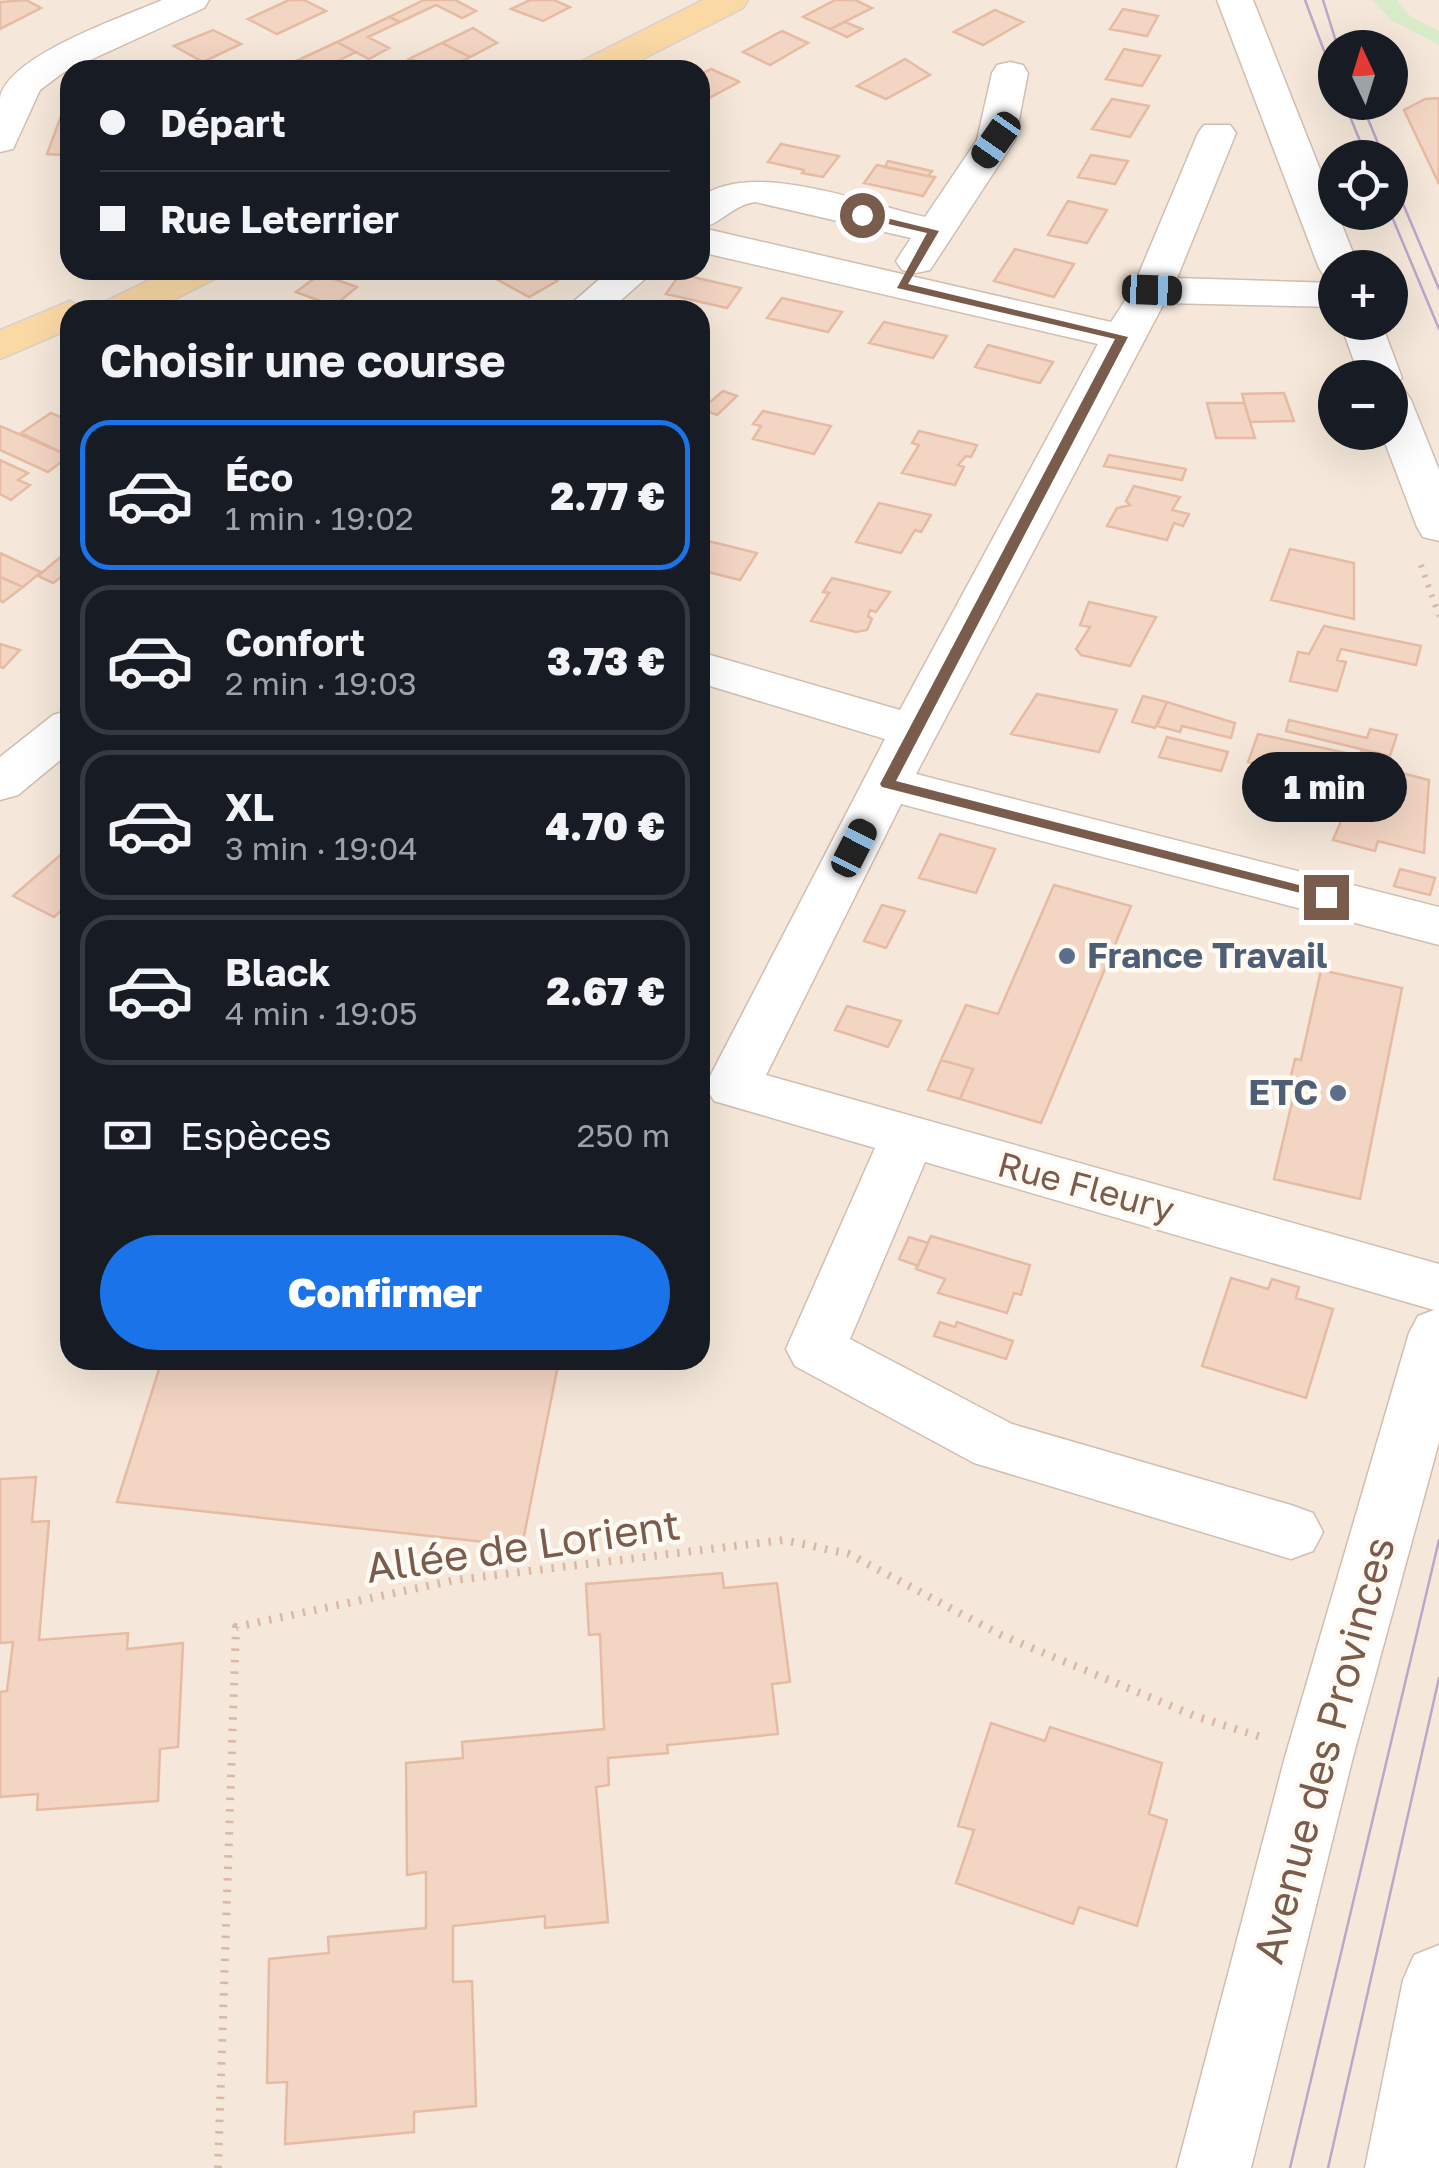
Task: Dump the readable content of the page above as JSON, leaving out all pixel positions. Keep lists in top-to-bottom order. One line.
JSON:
{"streets":{"street":["Rue Fleury","Avenue des Provinces"],"path":["Allée de Lorient"]},"crossings":[["Allée de Lorient","Avenue des Provinces"]],"places":["France Travail","ETC"],"north":"top","page":{"map_buttons":["+","−"],"banner":["Départ","Rue Leterrier"],"heading":"Choisir une course","list":[{"name":"Éco","note":"1 min · 19:02","value":"2.77 €"},{"name":"Confort","note":"2 min · 19:03","value":"3.73 €"},{"name":"XL","note":"3 min · 19:04","value":"4.70 €"},{"name":"Black","note":"4 min · 19:05","value":"2.67 €"}],"bubble":"1 min","pay":["Espèces","250 m"],"buttons":"Confirmer"}}
